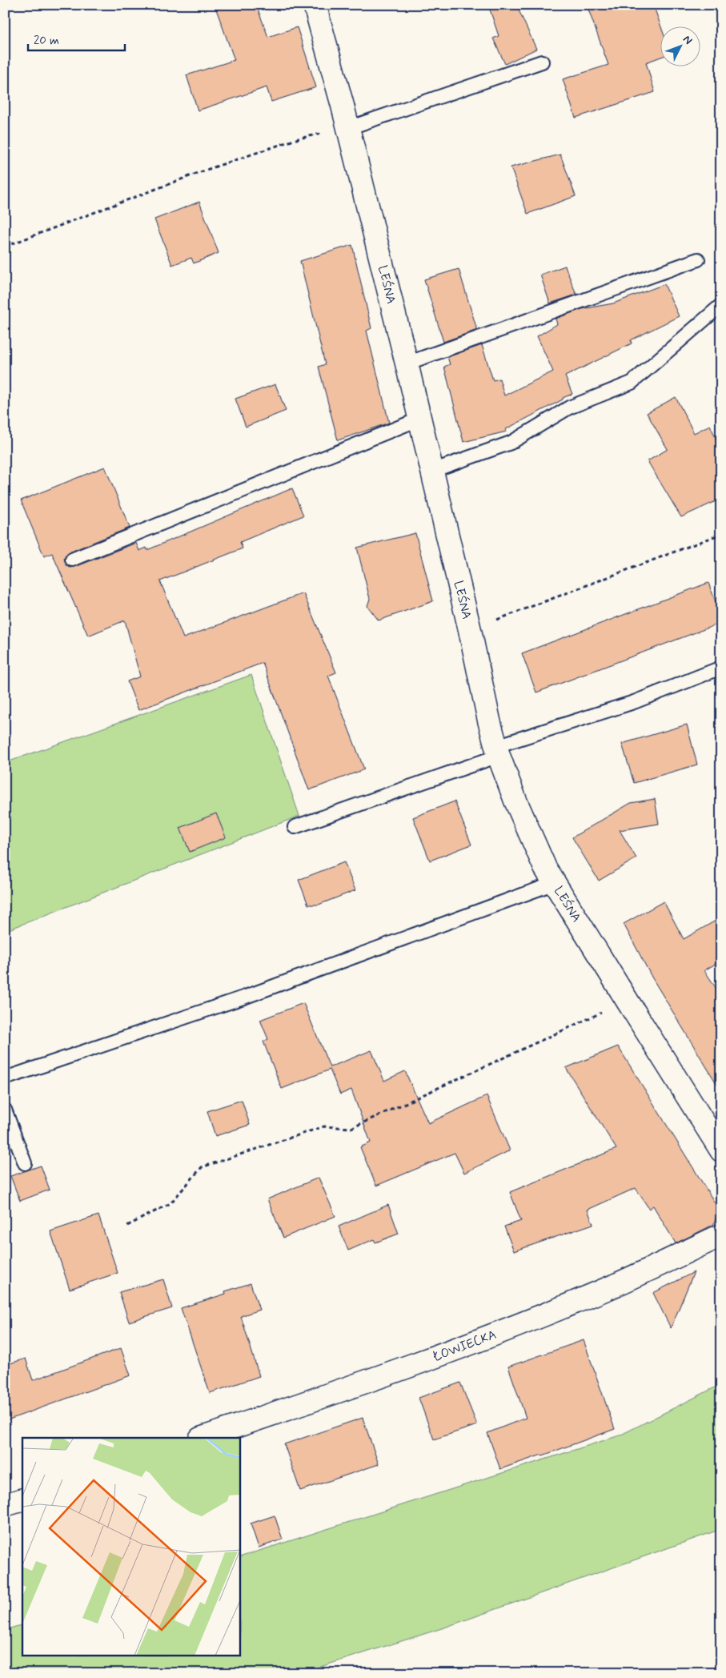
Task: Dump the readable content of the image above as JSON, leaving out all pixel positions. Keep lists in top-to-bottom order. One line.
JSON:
{"streets":{"street":["LEŚNA","ŁOWIECKA"]},"scale_bar":"20 m","north":"top right"}
